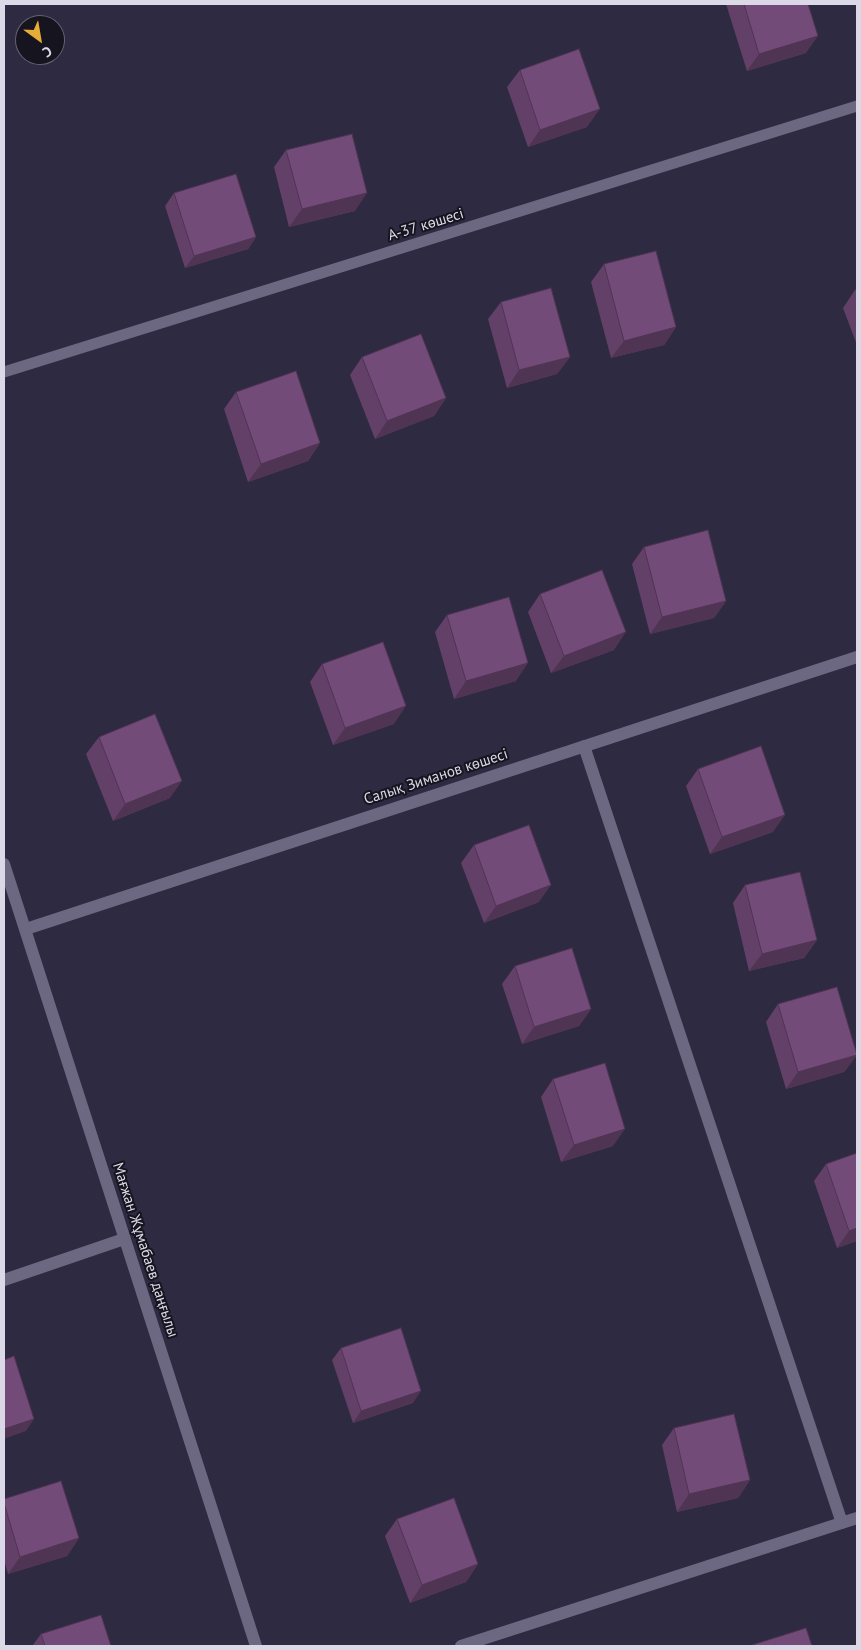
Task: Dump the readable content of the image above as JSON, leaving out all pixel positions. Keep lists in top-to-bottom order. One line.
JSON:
{"streets":{"street":["Салық Зиманов көшесі","Мағжан Жұмабаев даңғылы"],"lane":["А-37 көшесі"]},"crossings":[["Салық Зиманов көшесі","Мағжан Жұмабаев даңғылы"]],"north":"bottom right"}
